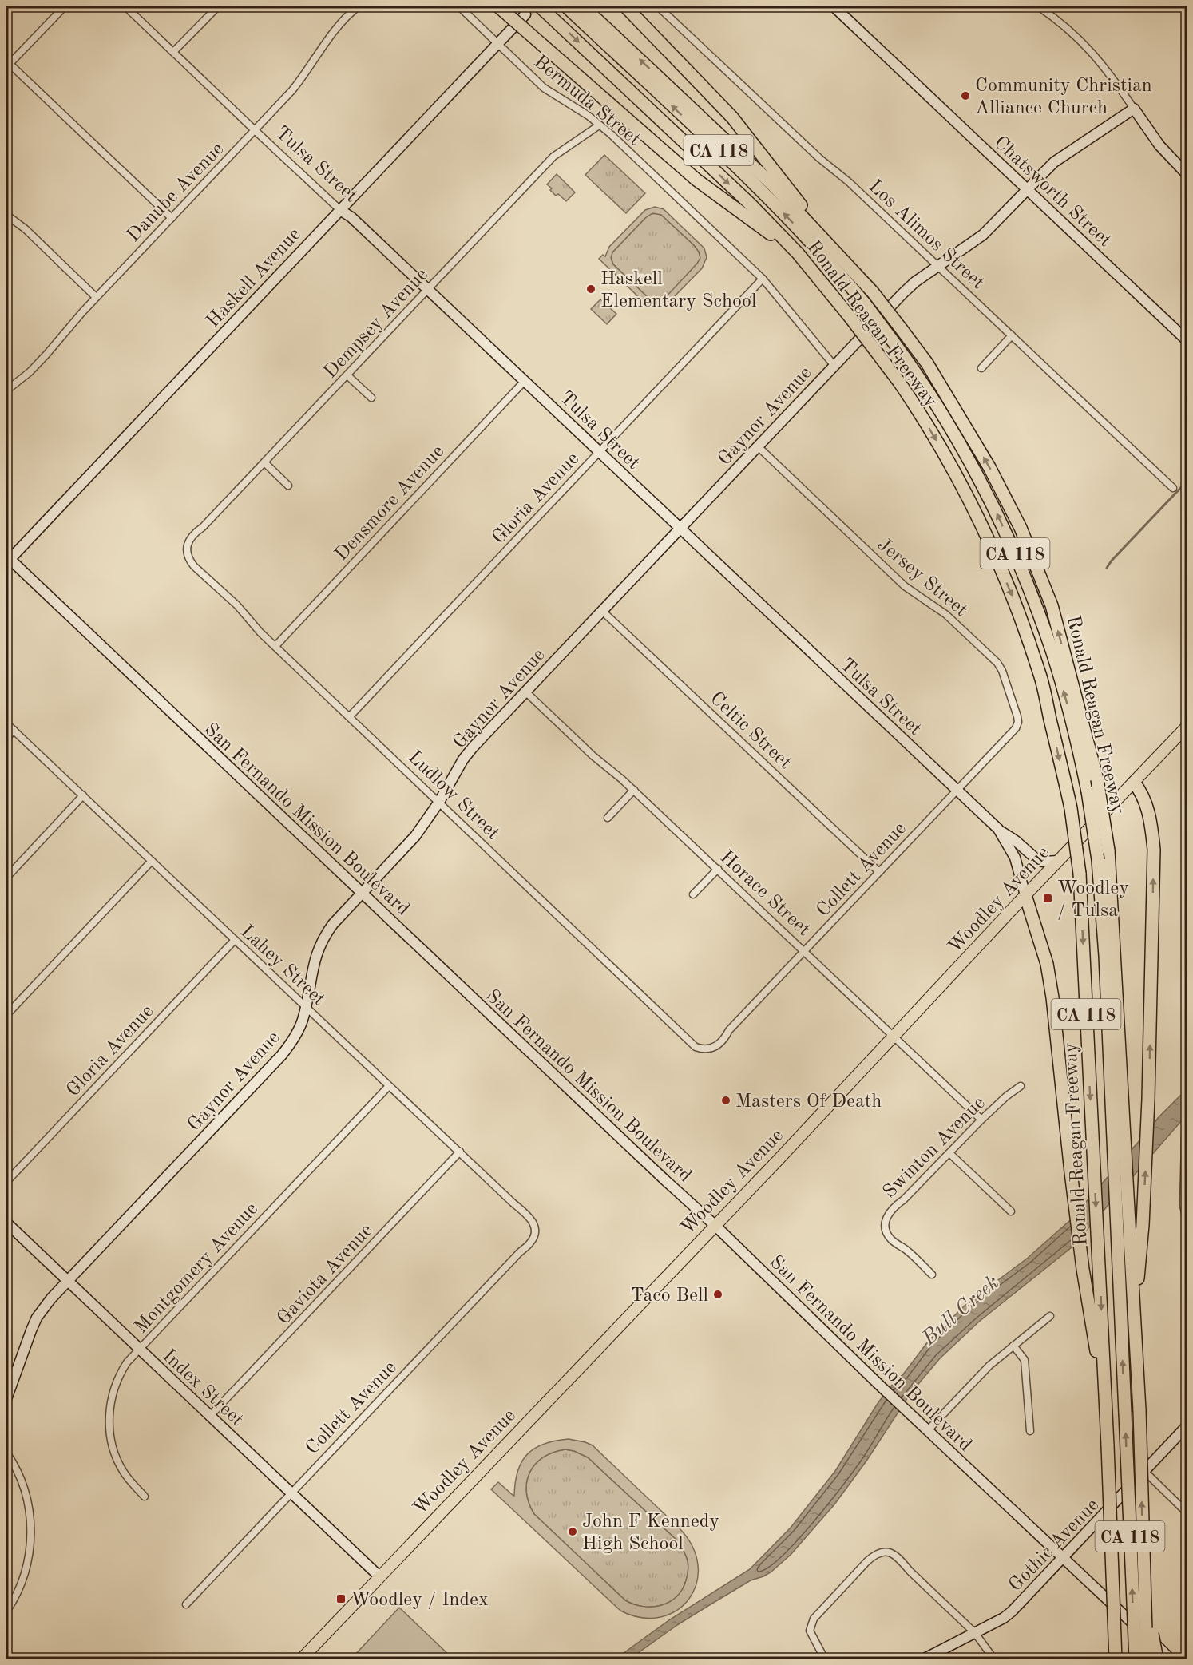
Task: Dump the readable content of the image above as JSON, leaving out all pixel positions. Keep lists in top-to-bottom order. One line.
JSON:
{"streets":{"highway":["CA 118","Ronald Reagan Freeway"],"main road":["Woodley Avenue"],"street":["Bermuda Street","Tulsa Street","Chatsworth Street","Danube Avenue","Los Alimos Street","Haskell Avenue","Dempsey Avenue","Gaynor Avenue","Gloria Avenue","Densmore Avenue","Jersey Street","Celtic Street","Ludlow Street","San Fernando Mission Boulevard","Collett Avenue","Horace Street","Lahey Street","Swinton Avenue","Montgomery Avenue","Gaviota Avenue","Index Street","Gothic Avenue"]},"crossings":[["Bermuda Street","Haskell Avenue"],["Bermuda Street","Dempsey Avenue"],["Bermuda Street","Gaynor Avenue"],["Bermuda Street","Gloria Avenue"],["Tulsa Street","Danube Avenue"],["Tulsa Street","Haskell Avenue"],["Tulsa Street","Dempsey Avenue"],["Tulsa Street","Gaynor Avenue"],["Tulsa Street","Gloria Avenue"],["Tulsa Street","Densmore Avenue"],["Tulsa Street","Collett Avenue"],["Tulsa Street","Woodley Avenue"],["Chatsworth Street","Gaynor Avenue"],["Los Alimos Street","Gaynor Avenue"],["Haskell Avenue","San Fernando Mission Boulevard"],["Dempsey Avenue","Ludlow Street"],["Gaynor Avenue","Jersey Street"],["Gaynor Avenue","Celtic Street"],["Gaynor Avenue","Ludlow Street"],["Gaynor Avenue","San Fernando Mission Boulevard"],["Gaynor Avenue","Horace Street"],["Gaynor Avenue","Lahey Street"],["Gaynor Avenue","Index Street"],["Gloria Avenue","Ludlow Street"],["Gloria Avenue","Lahey Street"],["Densmore Avenue","Ludlow Street"],["Jersey Street","Collett Avenue"],["Celtic Street","Collett Avenue"],["Ludlow Street","Collett Avenue"],["San Fernando Mission Boulevard","Woodley Avenue"],["San Fernando Mission Boulevard","Gothic Avenue"],["Collett Avenue","Horace Street"],["Collett Avenue","Lahey Street"],["Collett Avenue","Index Street"],["Horace Street","Woodley Avenue"],["Horace Street","Swinton Avenue"],["Woodley Avenue","Index Street"],["Lahey Street","Montgomery Avenue"],["Lahey Street","Gaviota Avenue"],["Montgomery Avenue","Index Street"],["Gaviota Avenue","Index Street"]],"water":["Bull Creek"],"places":{"other":["Community Christian Alliance Church","Haskell Elementary School","Masters Of Death","Taco Bell","John F Kennedy High School"],"transit":["Woodley / Tulsa","Woodley / Index"]}}
